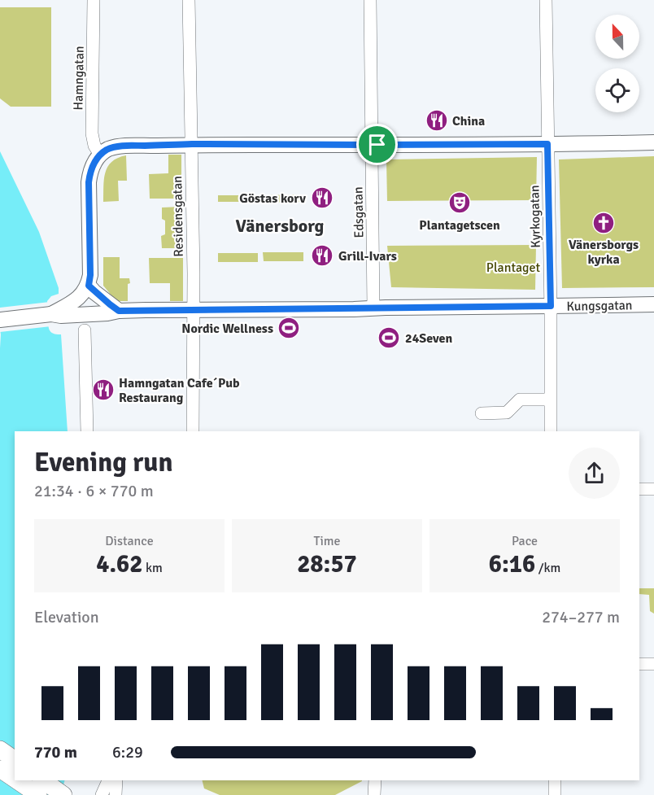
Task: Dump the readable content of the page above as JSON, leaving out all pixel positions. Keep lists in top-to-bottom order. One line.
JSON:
{"streets":{"street":["Hamngatan","Edsgatan","Residensgatan","Kyrkogatan","Kungsgatan"]},"crossings":[["Edsgatan","Kungsgatan"],["Residensgatan","Kungsgatan"],["Kyrkogatan","Kungsgatan"]],"districts":["Vänersborg"],"parks":["Plantaget"],"places":{"restaurant":["China","Göstas korv","Grill-Ivars","Hamngatan Cafe´Pub Restaurang"],"theatre":["Plantagetscen"],"church":["Vänersborgs kyrka"],"sports":["Nordic Wellness","24Seven"]},"north":"top","page":{"heading":["Evening run","21:34 · 6 × 770 m"],"stats":[["Distance","4.62 km"],["Time","28:57"],["Pace","6:16 /km"]],"chart":["Elevation","274–277 m"],"list":[{"name":"770 m","note":"6:29"}]}}
